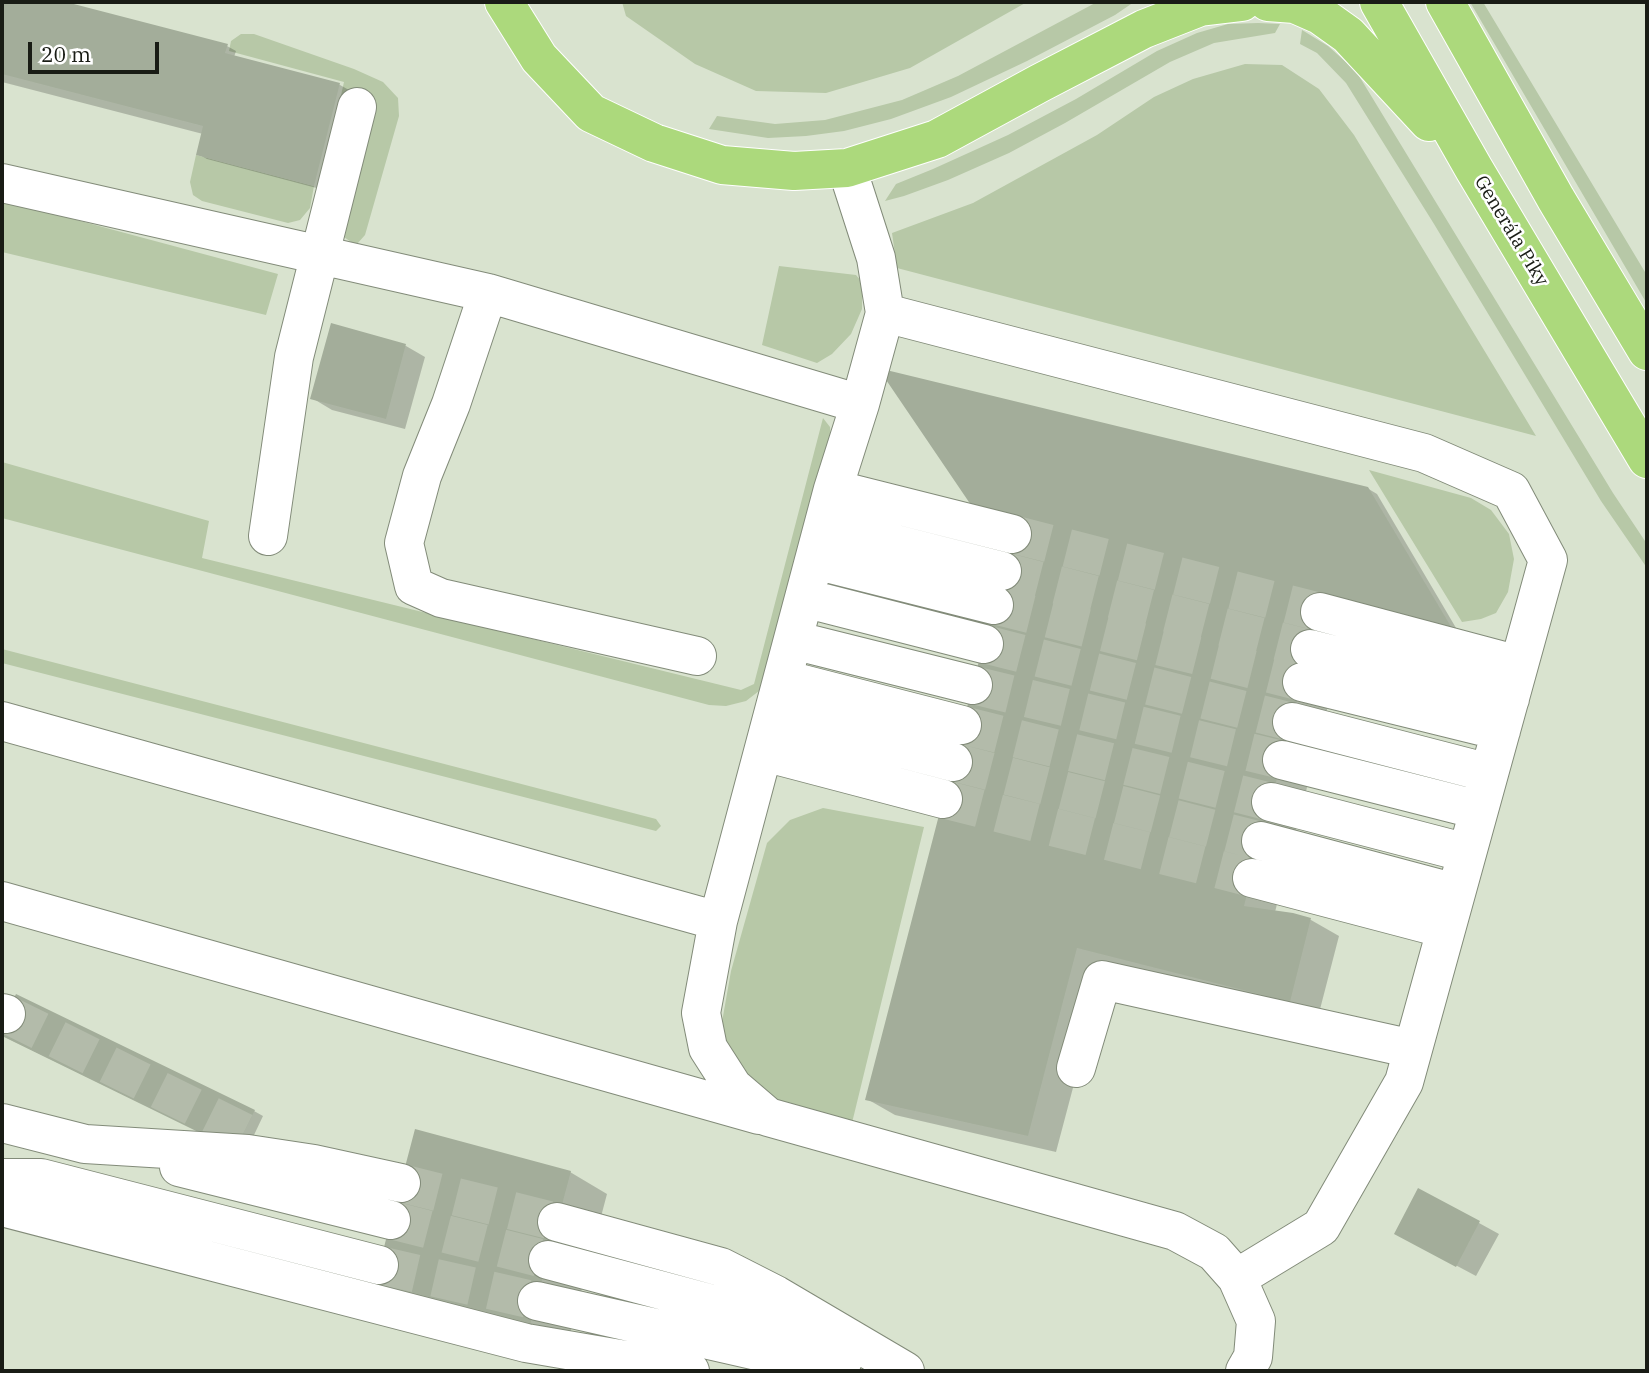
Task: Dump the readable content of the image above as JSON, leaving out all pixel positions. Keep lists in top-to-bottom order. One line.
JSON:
{"streets":{"highway":["Generála Píky"]},"scale_bar":"20 m"}
